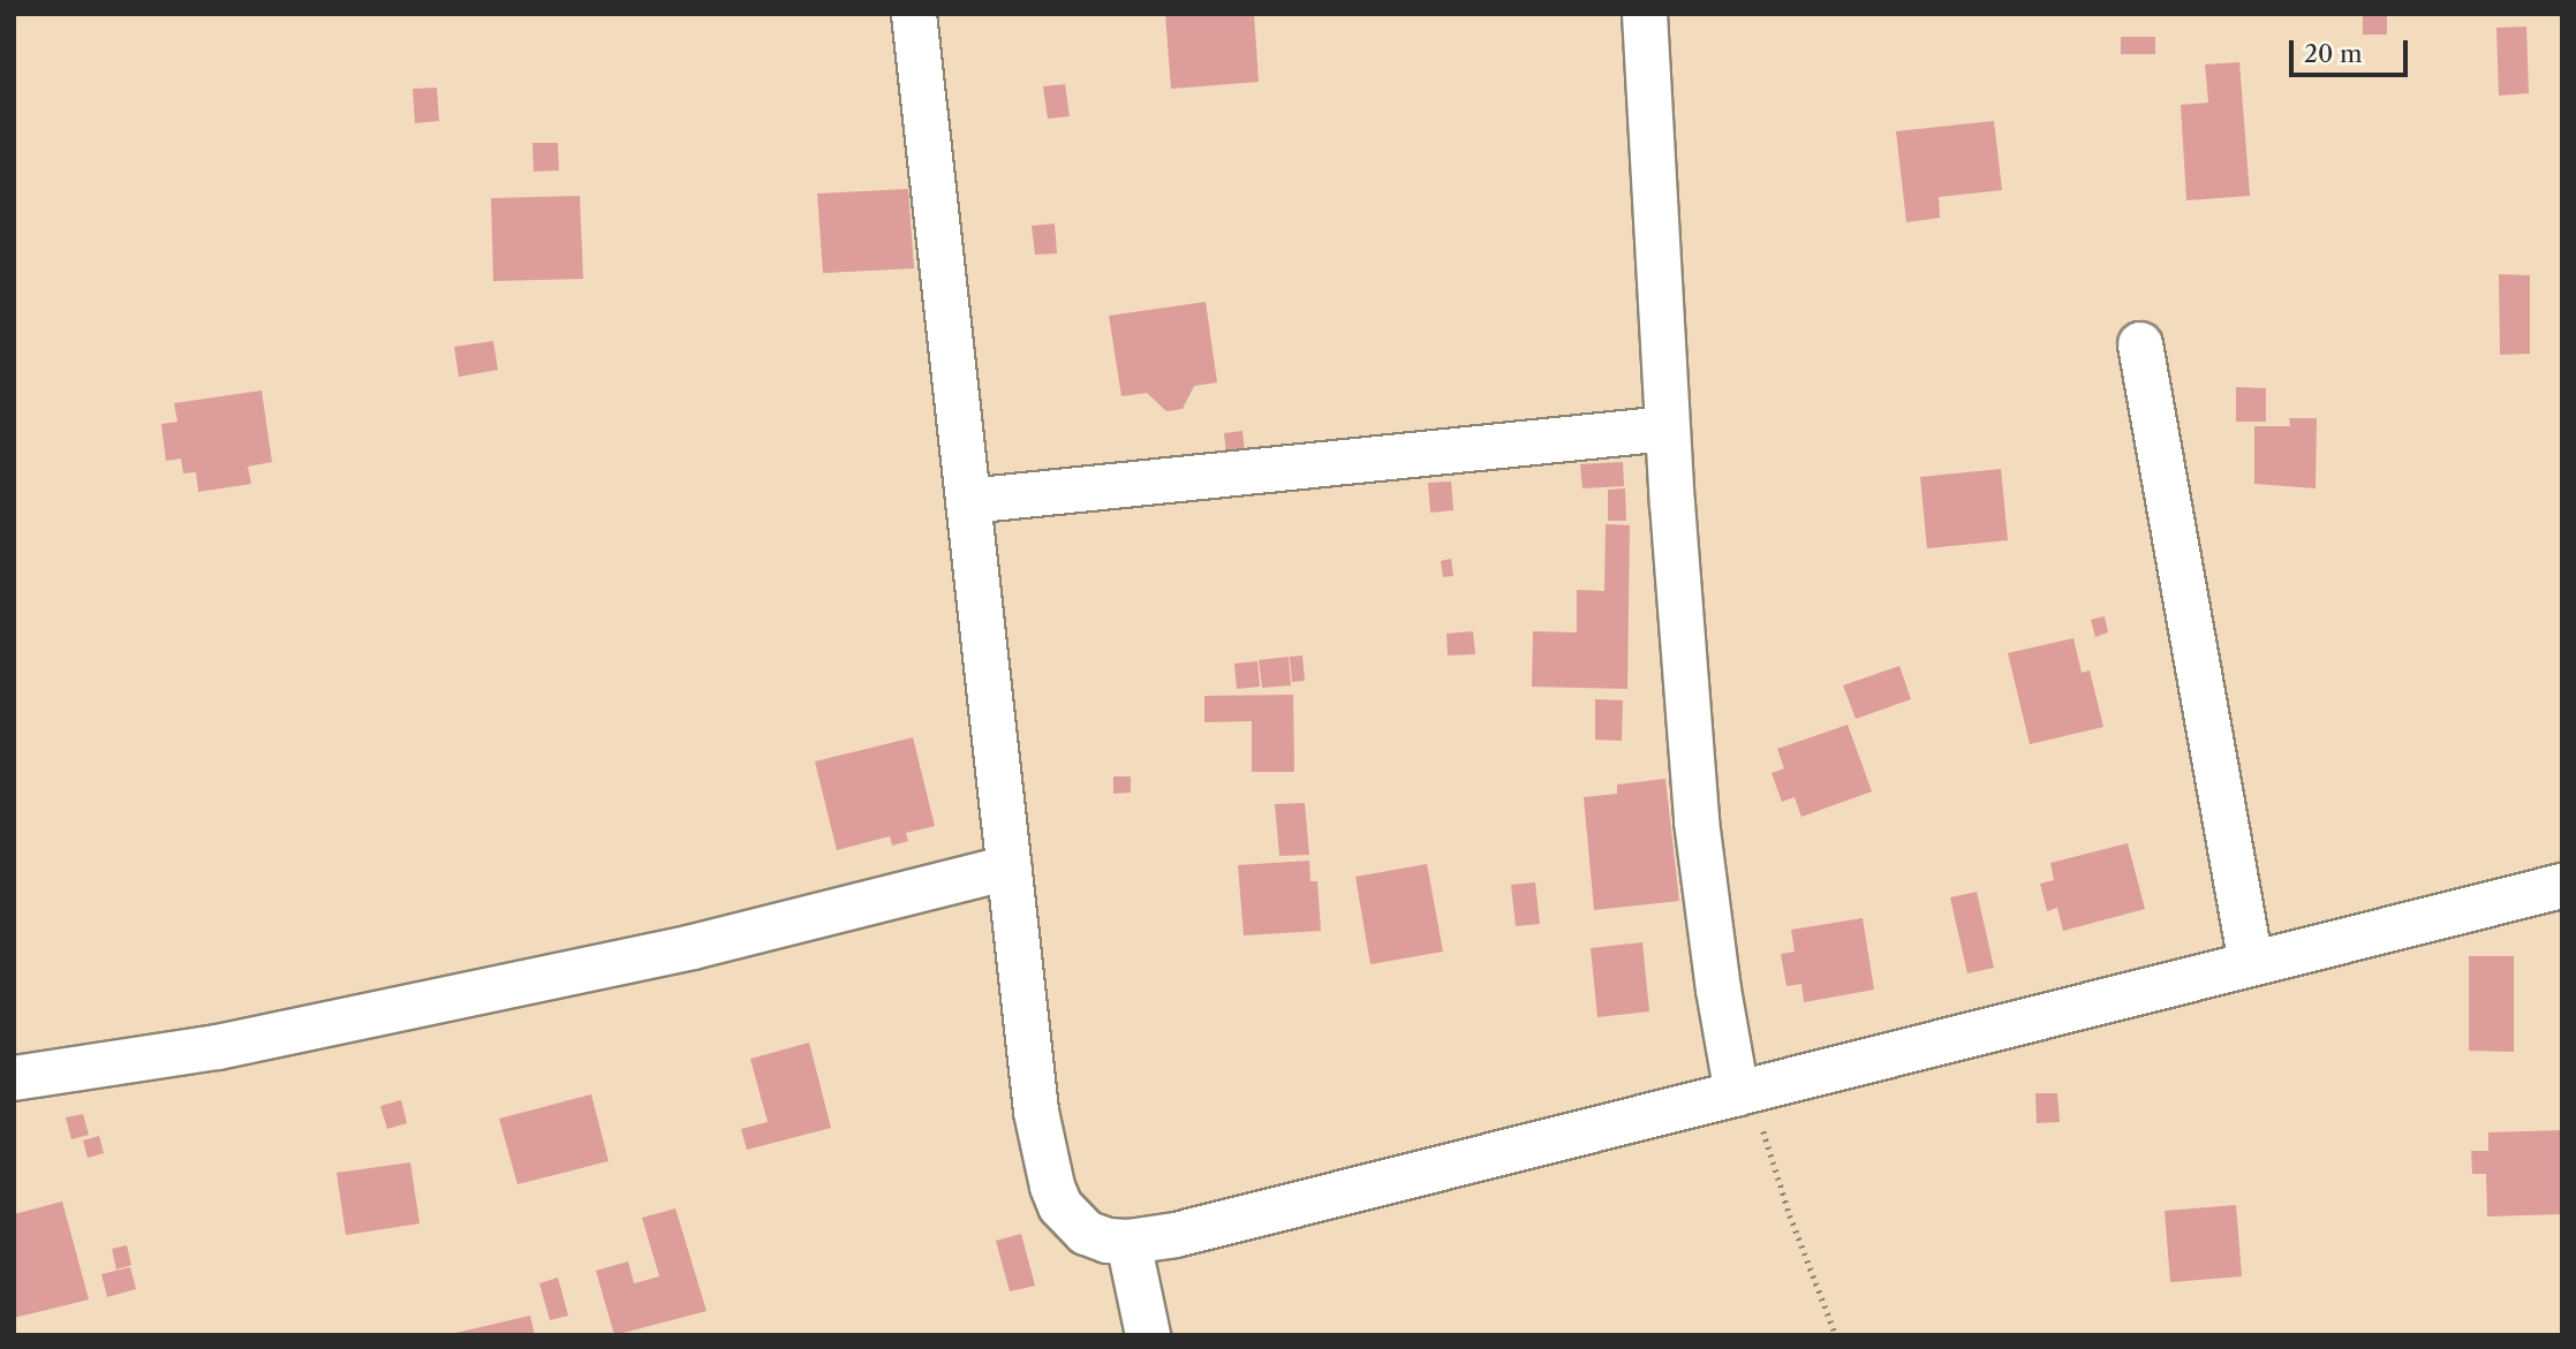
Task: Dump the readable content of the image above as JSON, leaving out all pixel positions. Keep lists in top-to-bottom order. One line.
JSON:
{"scale_bar":"20 m"}
